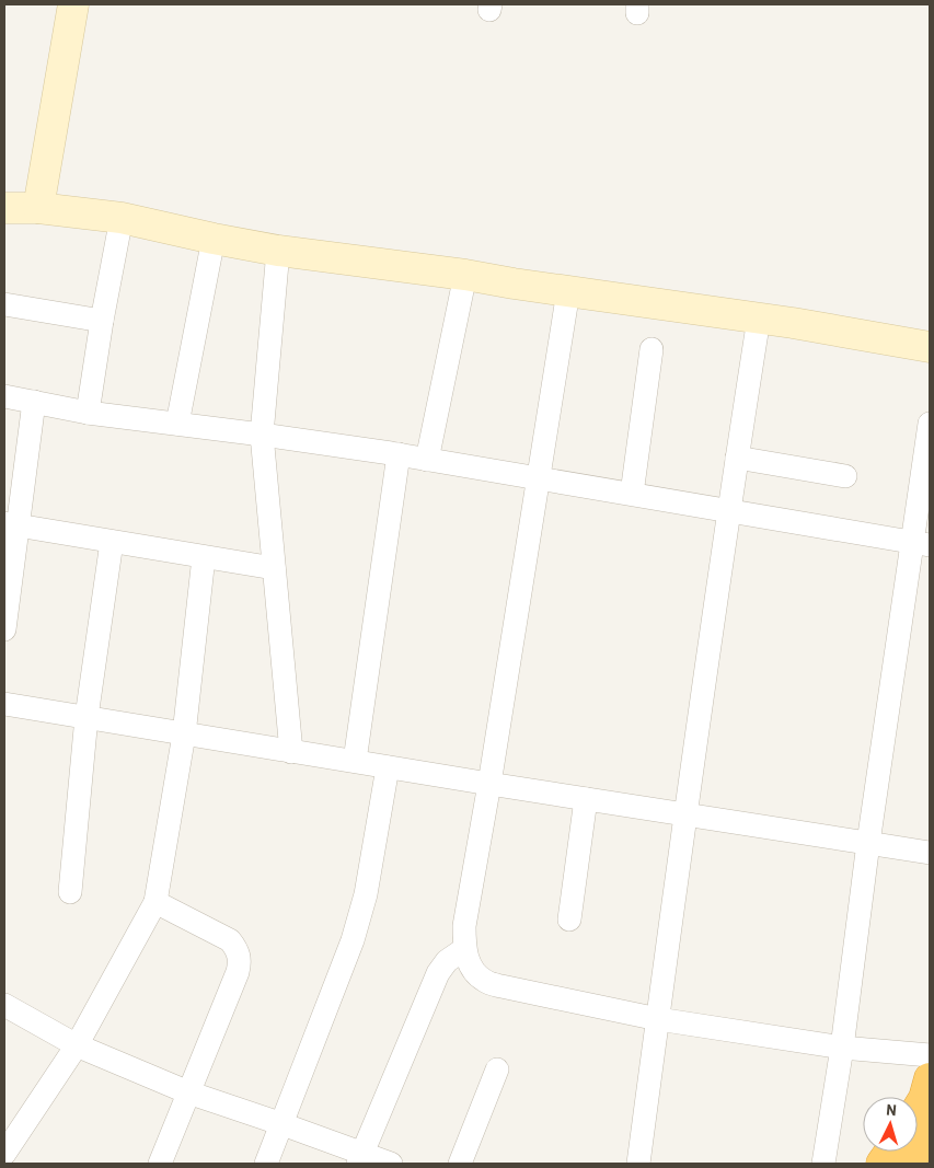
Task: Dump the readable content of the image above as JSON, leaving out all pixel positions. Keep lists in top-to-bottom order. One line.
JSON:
{"north":"top"}
